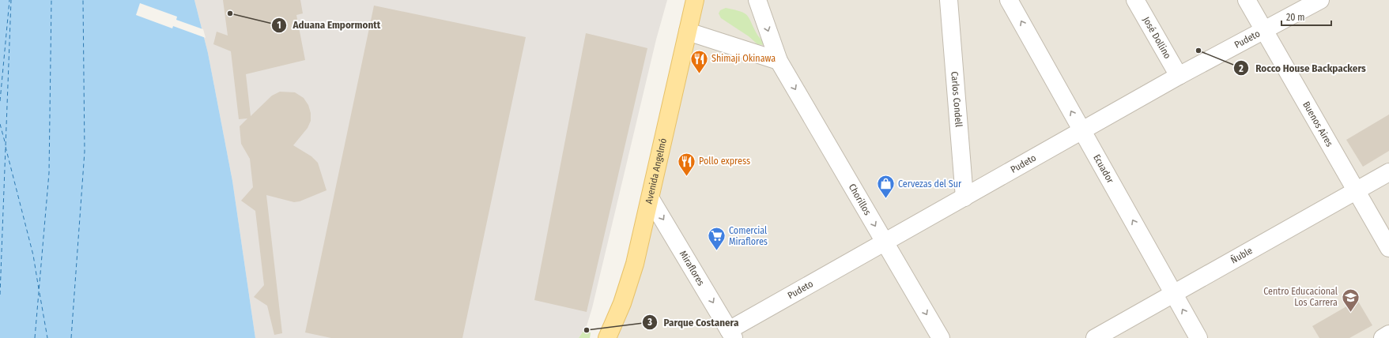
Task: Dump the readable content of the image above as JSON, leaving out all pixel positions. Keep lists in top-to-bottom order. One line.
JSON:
{"streets":{"main road":["Avenida Angelmó"],"street":["José Dollino","Pudeto","Carlos Condell","Buenos Aires","Ecuador","Chorillos","Ñuble","Miraflores"]},"crossings":[["José Dollino","Pudeto"],["Pudeto","Carlos Condell"],["Pudeto","Buenos Aires"],["Pudeto","Ecuador"],["Pudeto","Chorillos"],["Pudeto","Miraflores"],["Buenos Aires","Ñuble"],["Ecuador","Ñuble"],["Avenida Angelmó","Miraflores"]],"one_way":["Ecuador","Chorillos","Miraflores"],"places":{"other":["Aduana Empormontt","Rocco House Backpackers","Parque Costanera"],"restaurant":["Shimaji Okinawa","Pollo express"],"shop":["Cervezas del Sur"],"supermarket":["Comercial Miraflores"],"school or university":["Centro Educacional Los Carrera"]},"scale_bar":"20 m"}
